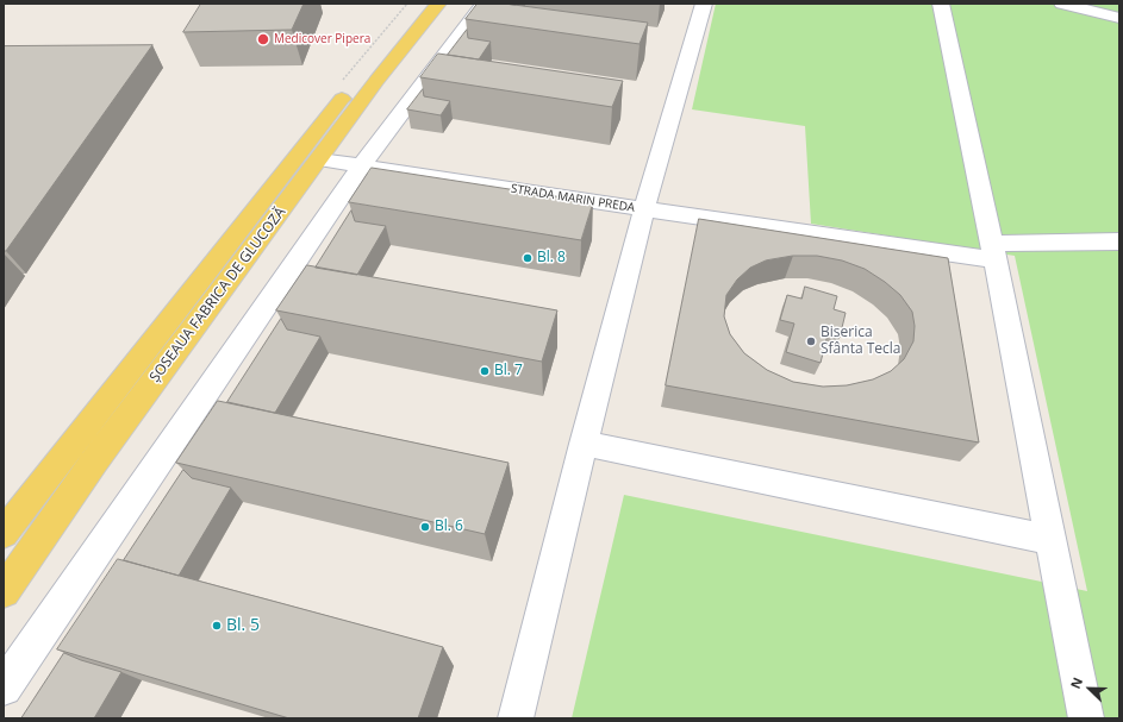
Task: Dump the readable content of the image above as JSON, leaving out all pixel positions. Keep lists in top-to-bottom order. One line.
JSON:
{"streets":{"main road":["ȘOSEAUA FABRICA DE GLUCOZĂ"],"street":["STRADA MARIN PREDA"]},"crossings":[["STRADA MARIN PREDA","ȘOSEAUA FABRICA DE GLUCOZĂ"]],"places":["Medicover Pipera","Bl. 8","Biserica Sfânta Tecla","Bl. 7","Bl. 6","Bl. 5"],"north":"top left"}
